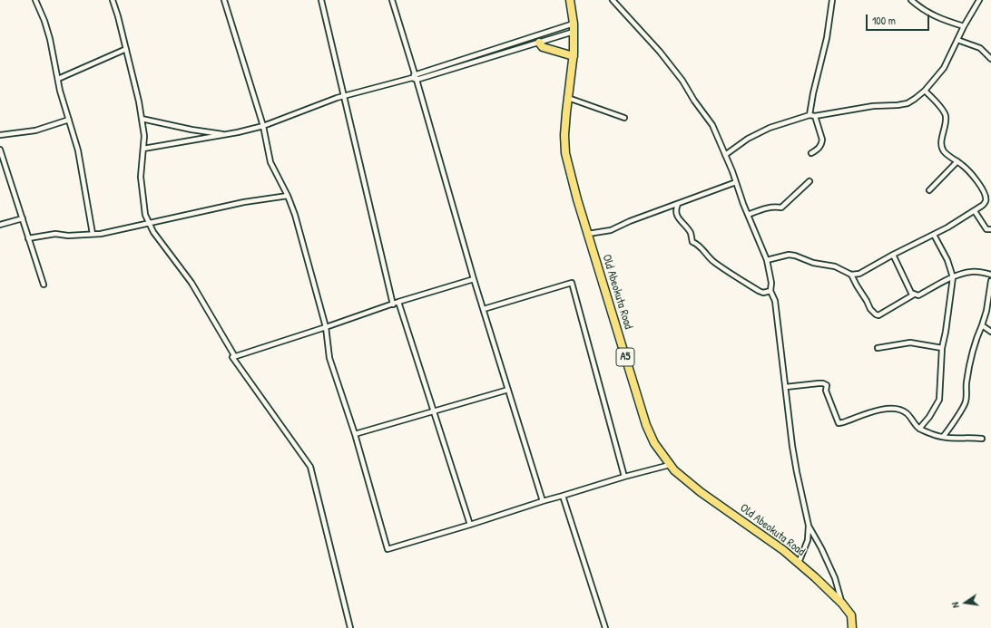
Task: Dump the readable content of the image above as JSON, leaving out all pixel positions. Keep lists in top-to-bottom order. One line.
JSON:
{"streets":{"highway":["Old Abeokuta Road","A5"]},"scale_bar":"100 m","north":"left"}
